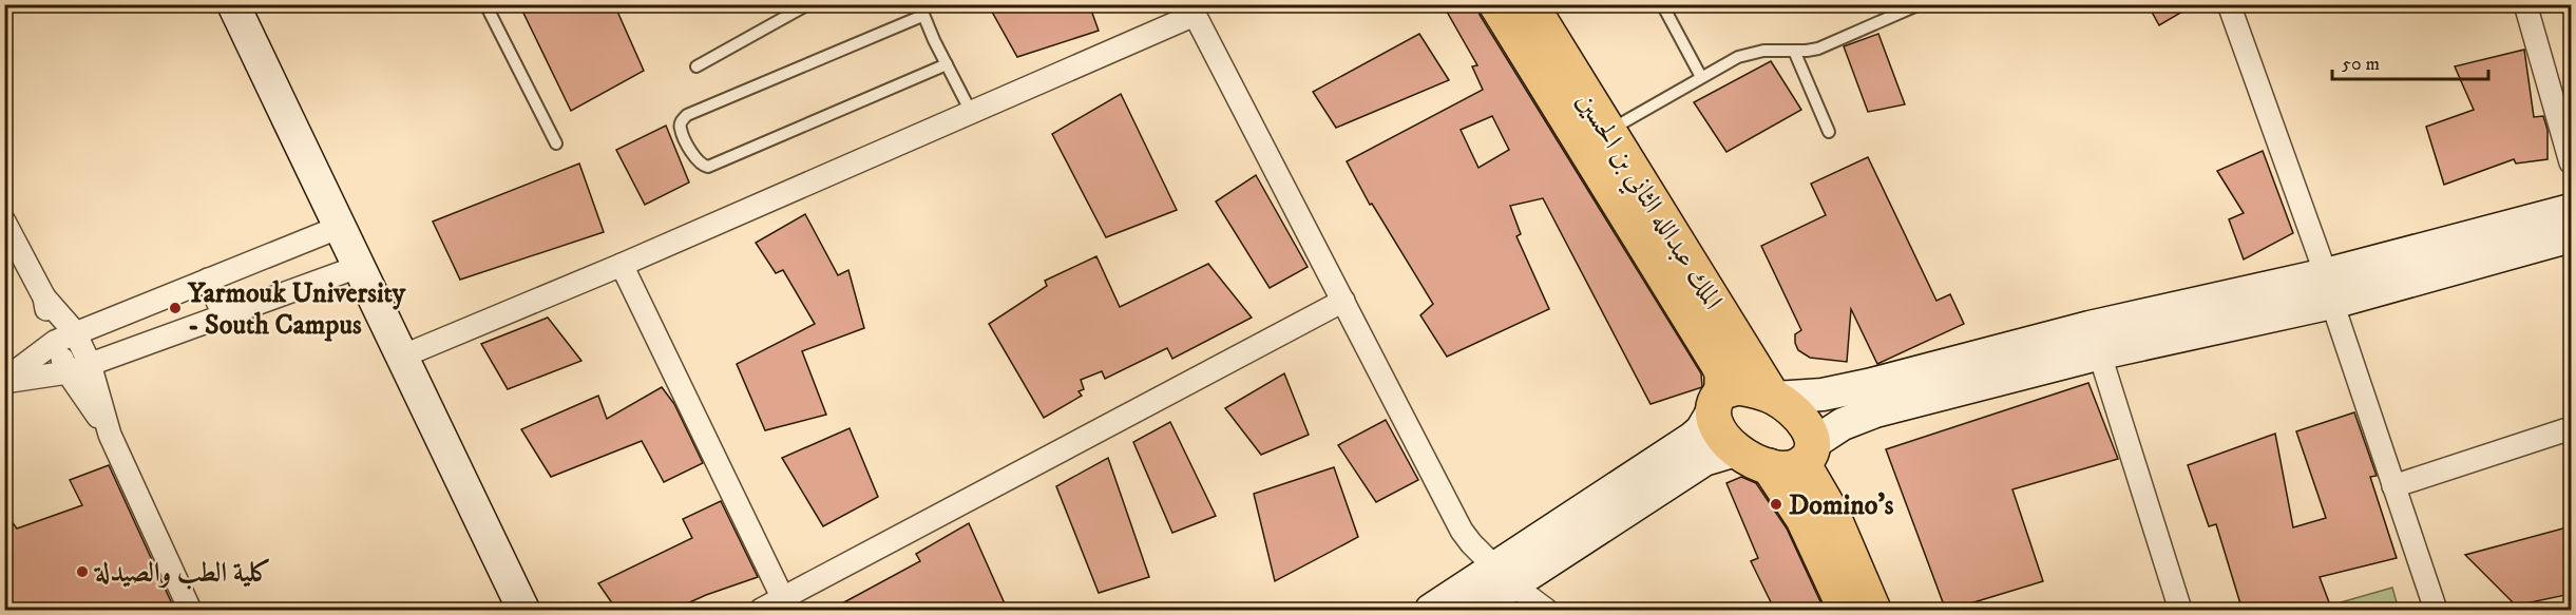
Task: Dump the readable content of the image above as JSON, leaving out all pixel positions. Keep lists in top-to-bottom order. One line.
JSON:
{"streets":{"main road":["الملك عبدالله الثاني بن الحسين"]},"places":["Yarmouk University - South Campus","Domino's","كلية الطب والصيدلة"],"scale_bar":"50 m"}
